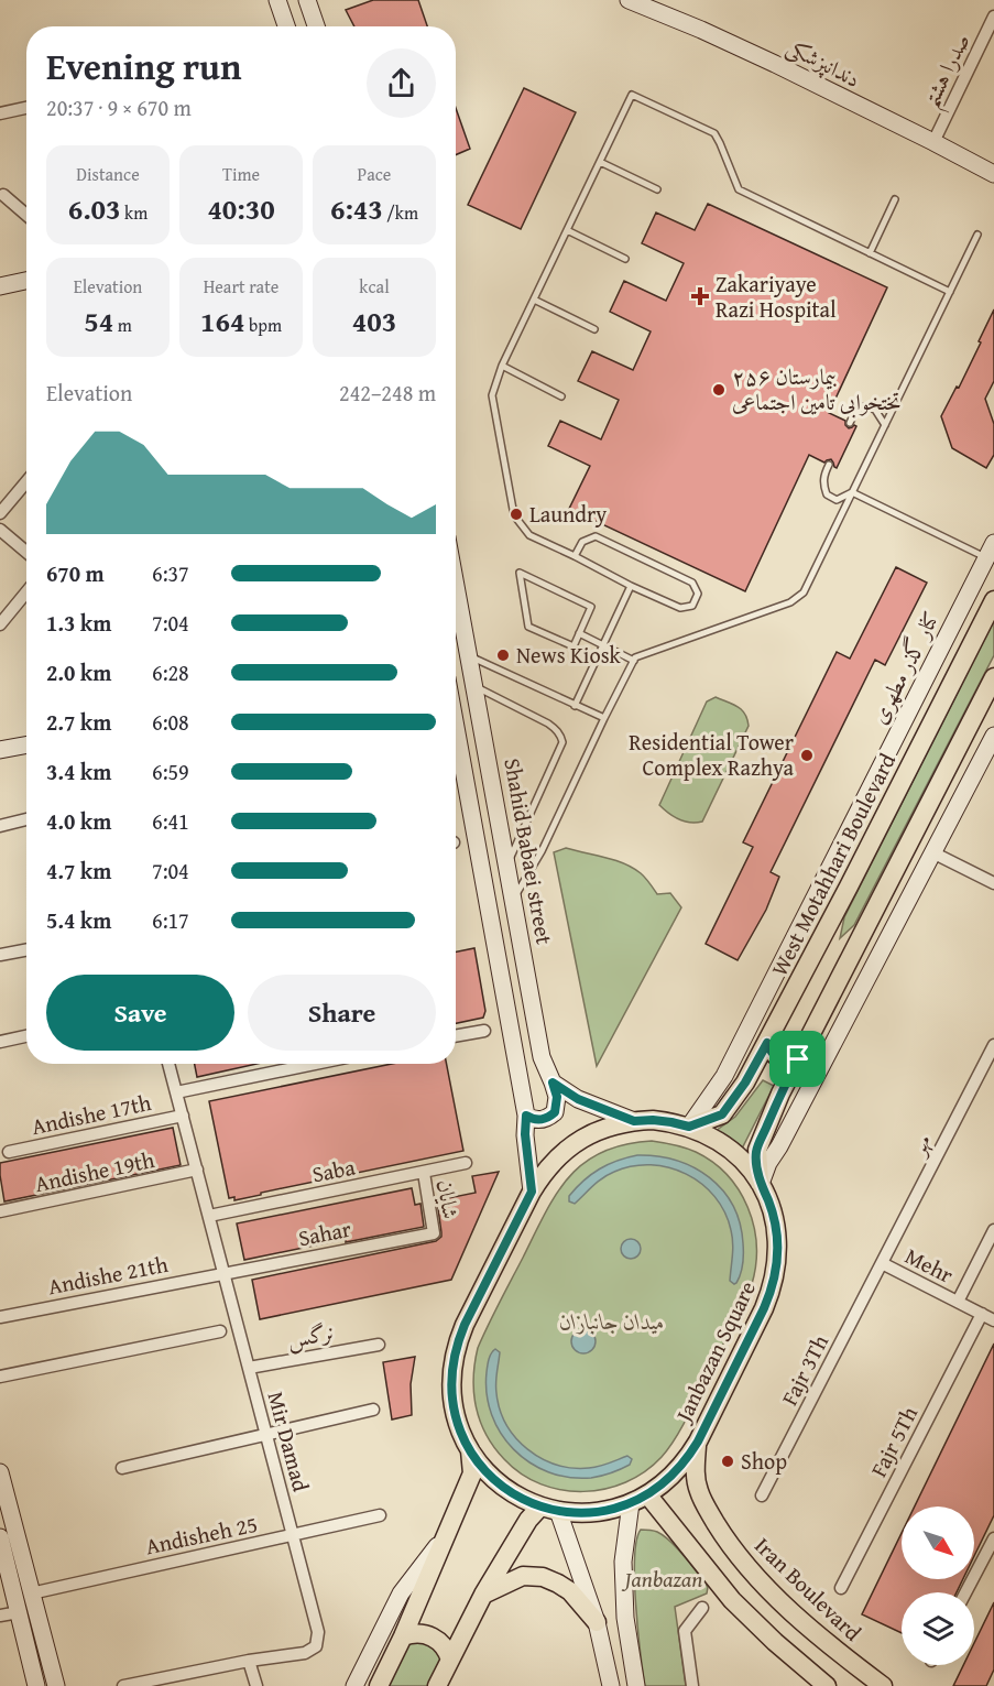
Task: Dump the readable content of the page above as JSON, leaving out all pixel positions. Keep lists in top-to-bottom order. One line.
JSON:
{"streets":{"main road":["West Motahhari Boulevard","Janbazan Square","Iran Boulevard"],"street":["دندانپزشکی","صدرا هشتم","کنار گذر مطهری","Shahid Babaei street","Andishe 17th","مهر","Saba","Andishe 19th","شایان","Sahar","Mehr","Andishe 21th","نرگس","Fajr 3Th","Mir Damad","Fajr 5Th","Andisheh 25"]},"crossings":[["دندانپزشکی","صدرا هشتم"],["کنار گذر مطهری","West Motahhari Boulevard"],["کنار گذر مطهری","Janbazan Square"],["West Motahhari Boulevard","Janbazan Square"],["Andishe 17th","Mir Damad"],["مهر","Mehr"],["مهر","Fajr 3Th"],["Saba","شایان"],["Saba","Mir Damad"],["Andishe 19th","Mir Damad"],["شایان","Sahar"],["Sahar","Andishe 21th"],["Sahar","Mir Damad"],["Mehr","Fajr 3Th"],["Mehr","Fajr 5Th"],["Andishe 21th","Mir Damad"],["نرگس","Mir Damad"],["Janbazan Square","Iran Boulevard"],["Mir Damad","Andisheh 25"]],"parks":["میدان جانبازان","Janbazan"],"places":{"health":["Zakariyaye Razi Hospital"],"other":["بیمارستان ۲۵۶ تختخوابی تامین اجتماعی","Laundry","News Kiosk","Residential Tower Complex Razhya","Shop"]},"north":"bottom right","page":{"heading":["Evening run","20:37 · 9 × 670 m"],"stats":[["Distance","6.03 km"],["Time","40:30"],["Pace","6:43 /km"],["Elevation","54 m"],["Heart rate","164 bpm"],["kcal","403"]],"chart":["Elevation","242–248 m"],"list":[{"name":"670 m","note":"6:37"},{"name":"1.3 km","note":"7:04"},{"name":"2.0 km","note":"6:28"},{"name":"2.7 km","note":"6:08"},{"name":"3.4 km","note":"6:59"},{"name":"4.0 km","note":"6:41"},{"name":"4.7 km","note":"7:04"},{"name":"5.4 km","note":"6:17"}],"buttons":["Save","Share"]}}
